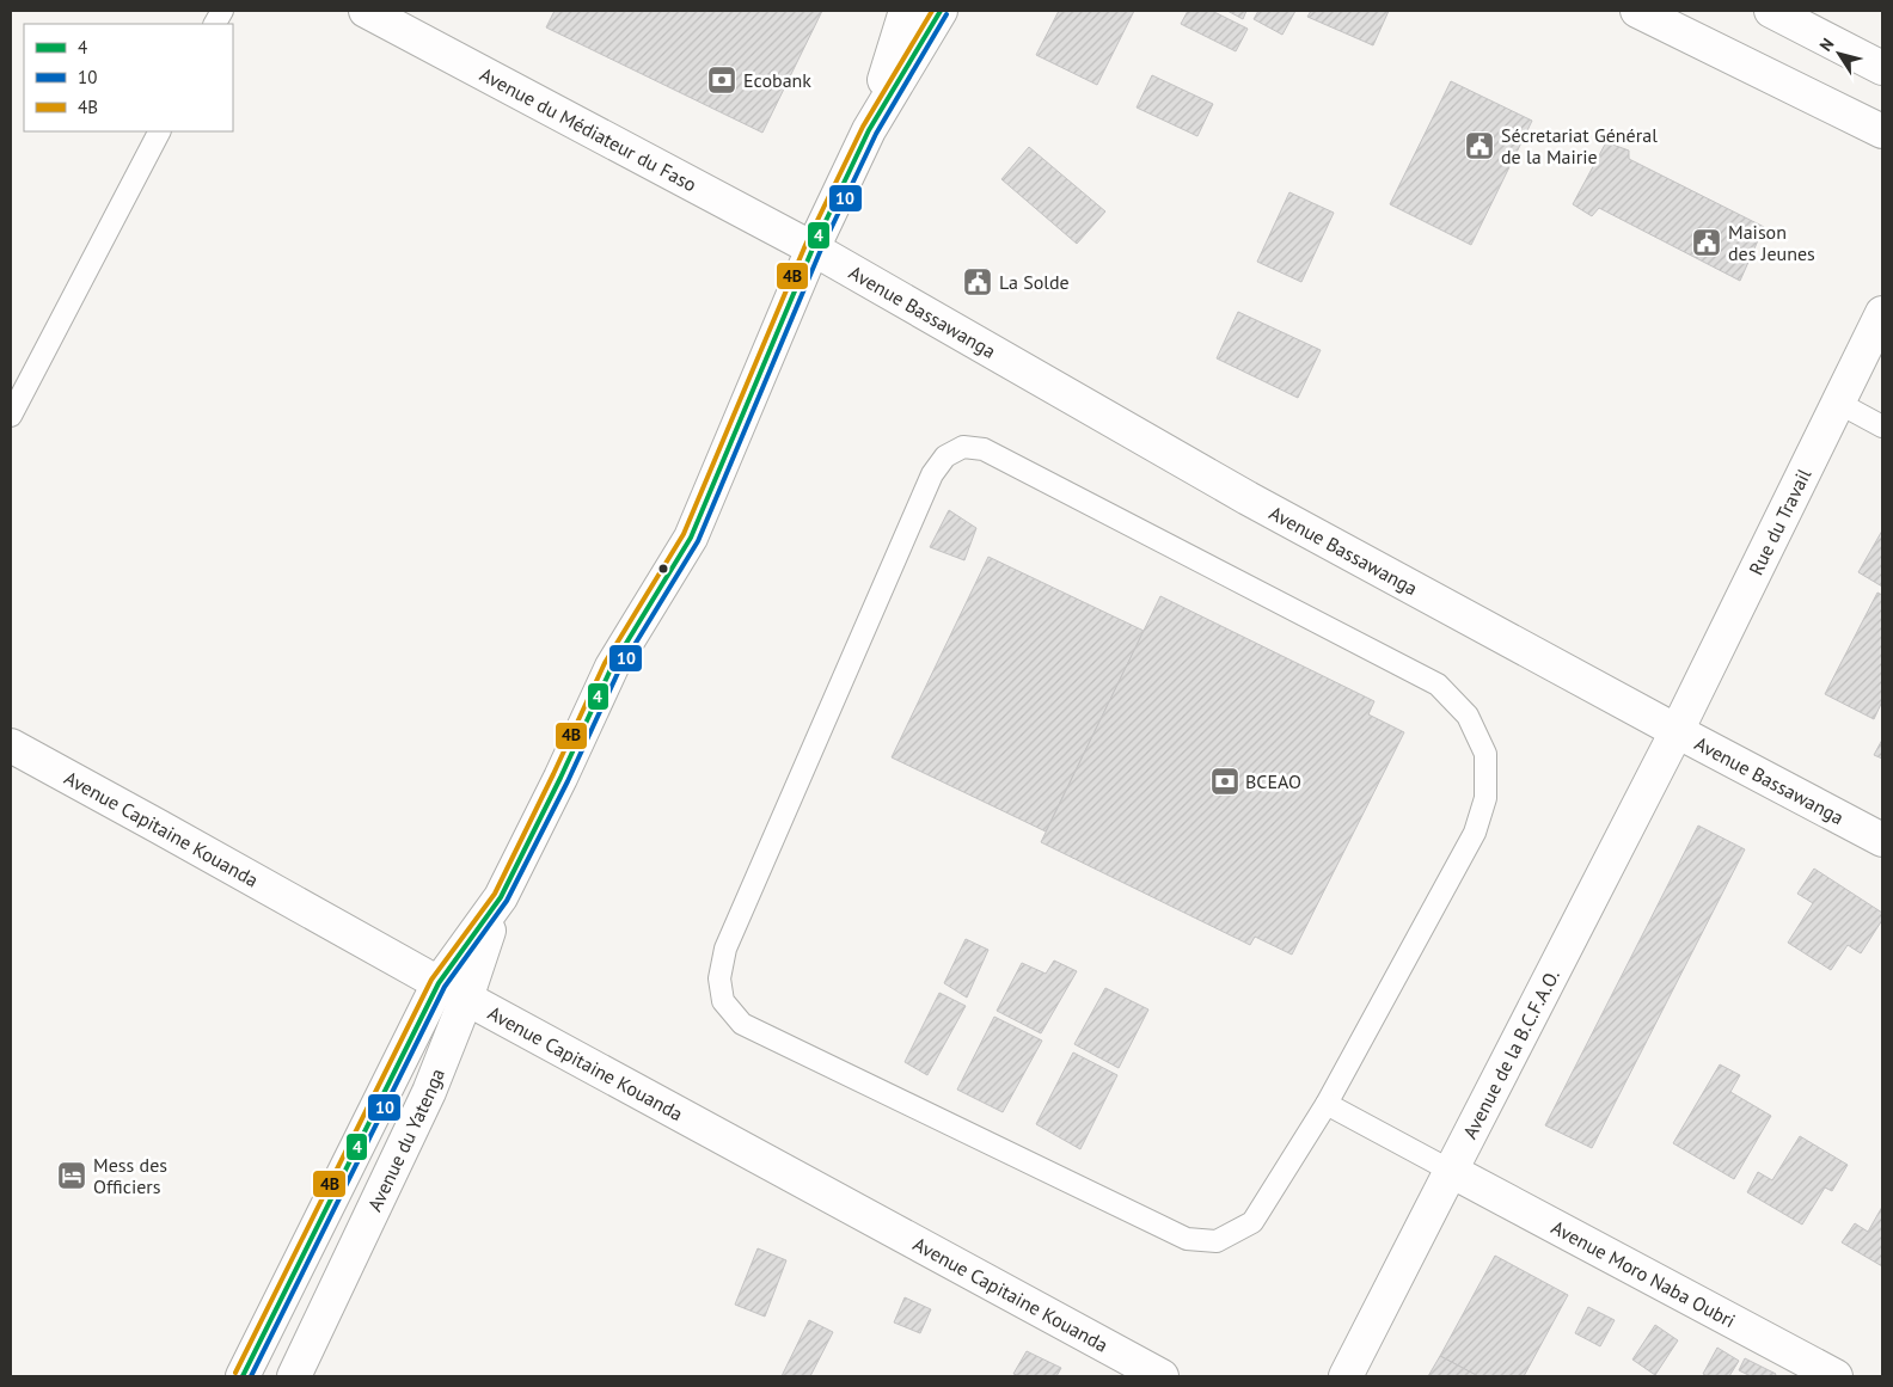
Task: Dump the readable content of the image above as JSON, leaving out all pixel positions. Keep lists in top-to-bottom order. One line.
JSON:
{"streets":{"main road":["Avenue du Médiateur du Faso","Avenue Bassawanga","Rue du Travail","Avenue Capitaine Kouanda","Avenue de la B.C.F.A.O.","Avenue du Yatenga","Avenue Moro Naba Oubri"]},"crossings":[["Avenue du Médiateur du Faso","Avenue Bassawanga"],["Avenue Bassawanga","Rue du Travail"],["Avenue Bassawanga","Avenue de la B.C.F.A.O."],["Rue du Travail","Avenue de la B.C.F.A.O."],["Avenue Capitaine Kouanda","Avenue du Yatenga"],["Avenue de la B.C.F.A.O.","Avenue Moro Naba Oubri"]],"places":{"bank":["Ecobank","BCEAO"],"public building":["Sécretariat Général de la Mairie","Maison des Jeunes","La Solde"],"hotel":["Mess des Officiers"]},"lines":["transit line 4","transit line 4B","transit line 10"],"legend":["4","10","4B"],"north":"top left"}
